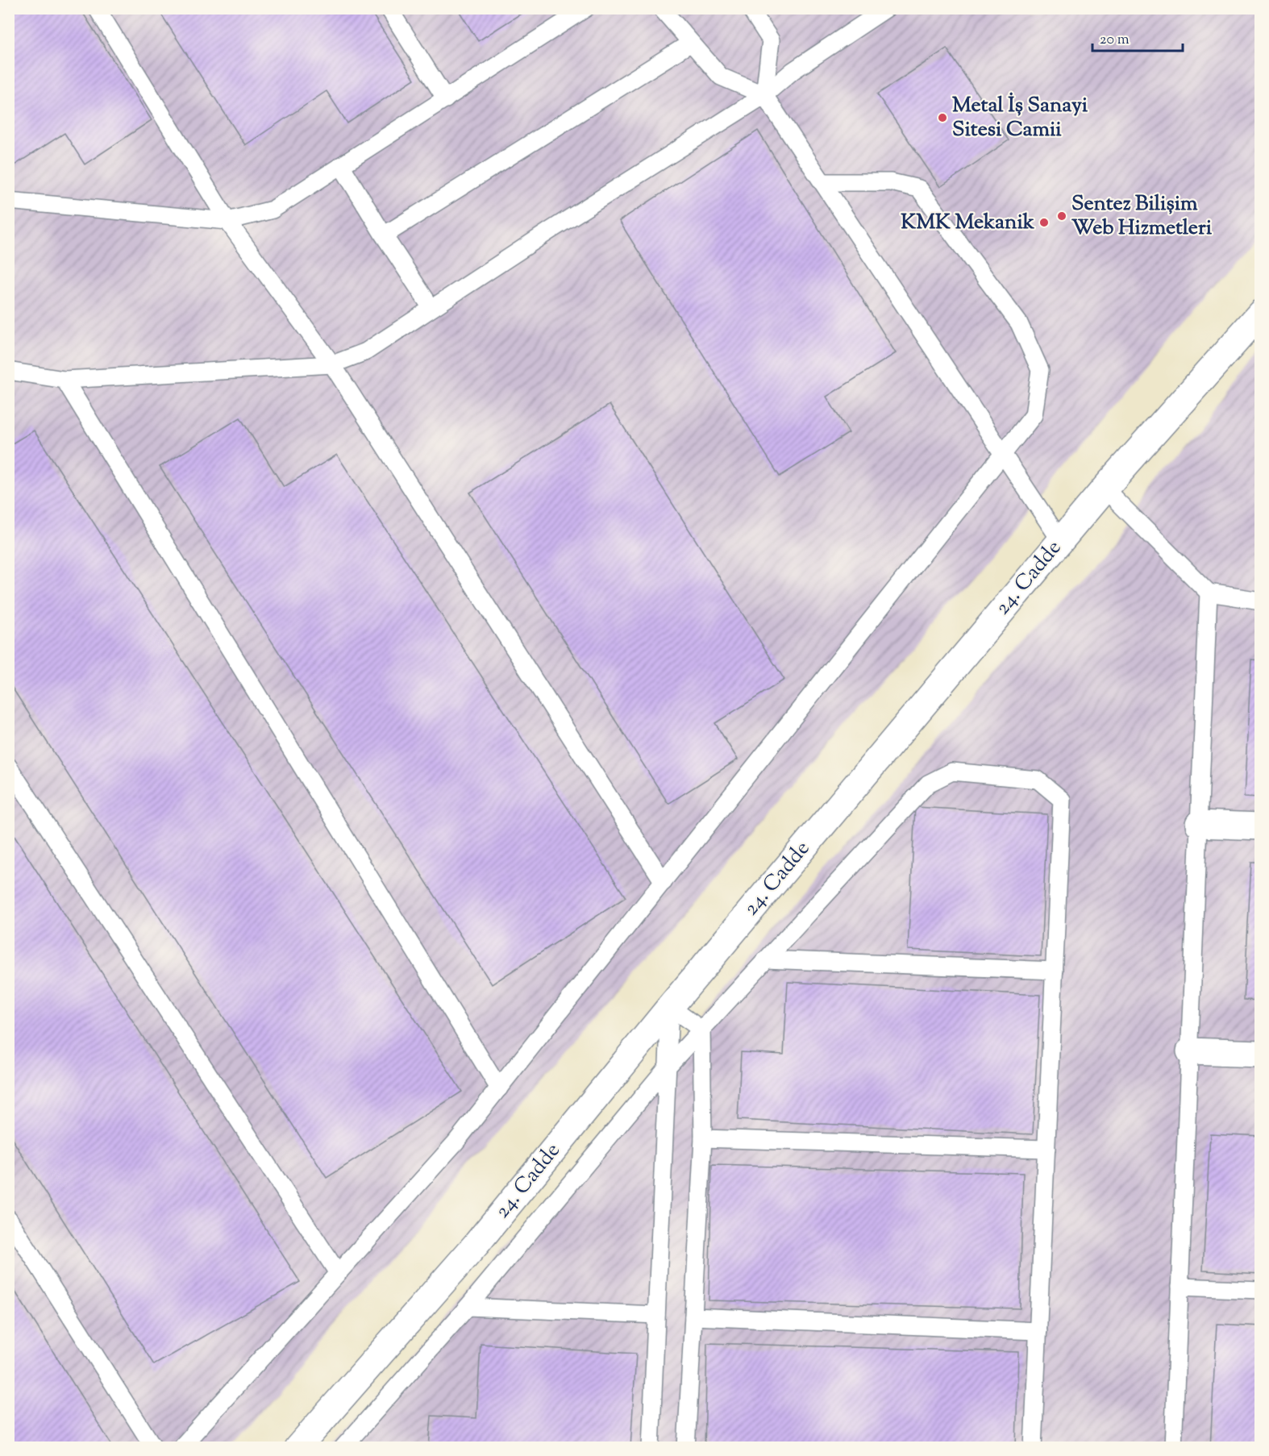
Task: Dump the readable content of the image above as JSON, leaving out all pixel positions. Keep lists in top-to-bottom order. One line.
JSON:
{"streets":{"street":["24. Cadde"]},"places":["Metal İş Sanayi Sitesi Camii","Sentez Bilişim Web Hizmetleri","KMK Mekanik"],"scale_bar":"20 m"}
